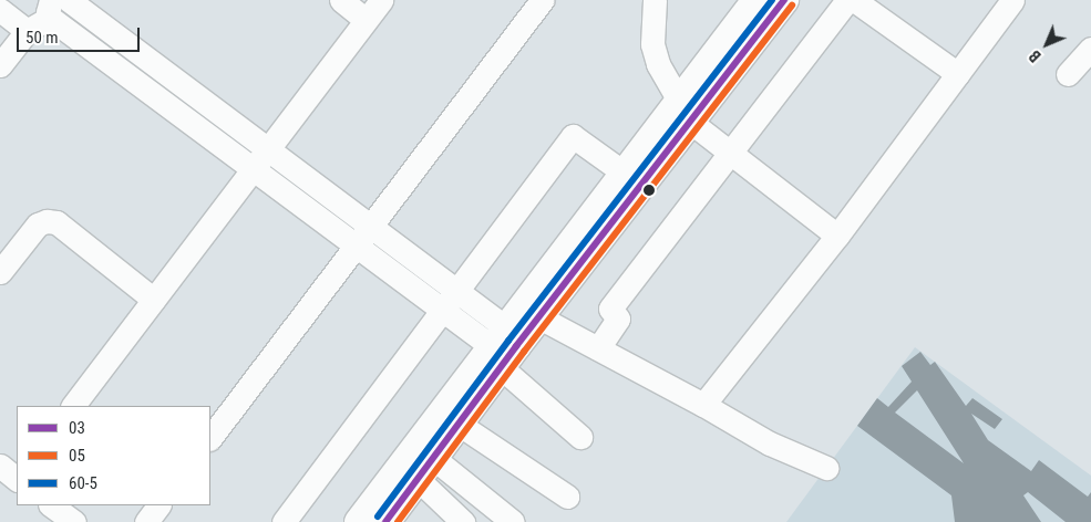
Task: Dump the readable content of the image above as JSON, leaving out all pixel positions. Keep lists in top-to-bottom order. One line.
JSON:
{"lines":["transit line 03","transit line 60-5","transit line 05"],"legend":["03","05","60-5"],"scale_bar":"50 m","north":"bottom left"}
